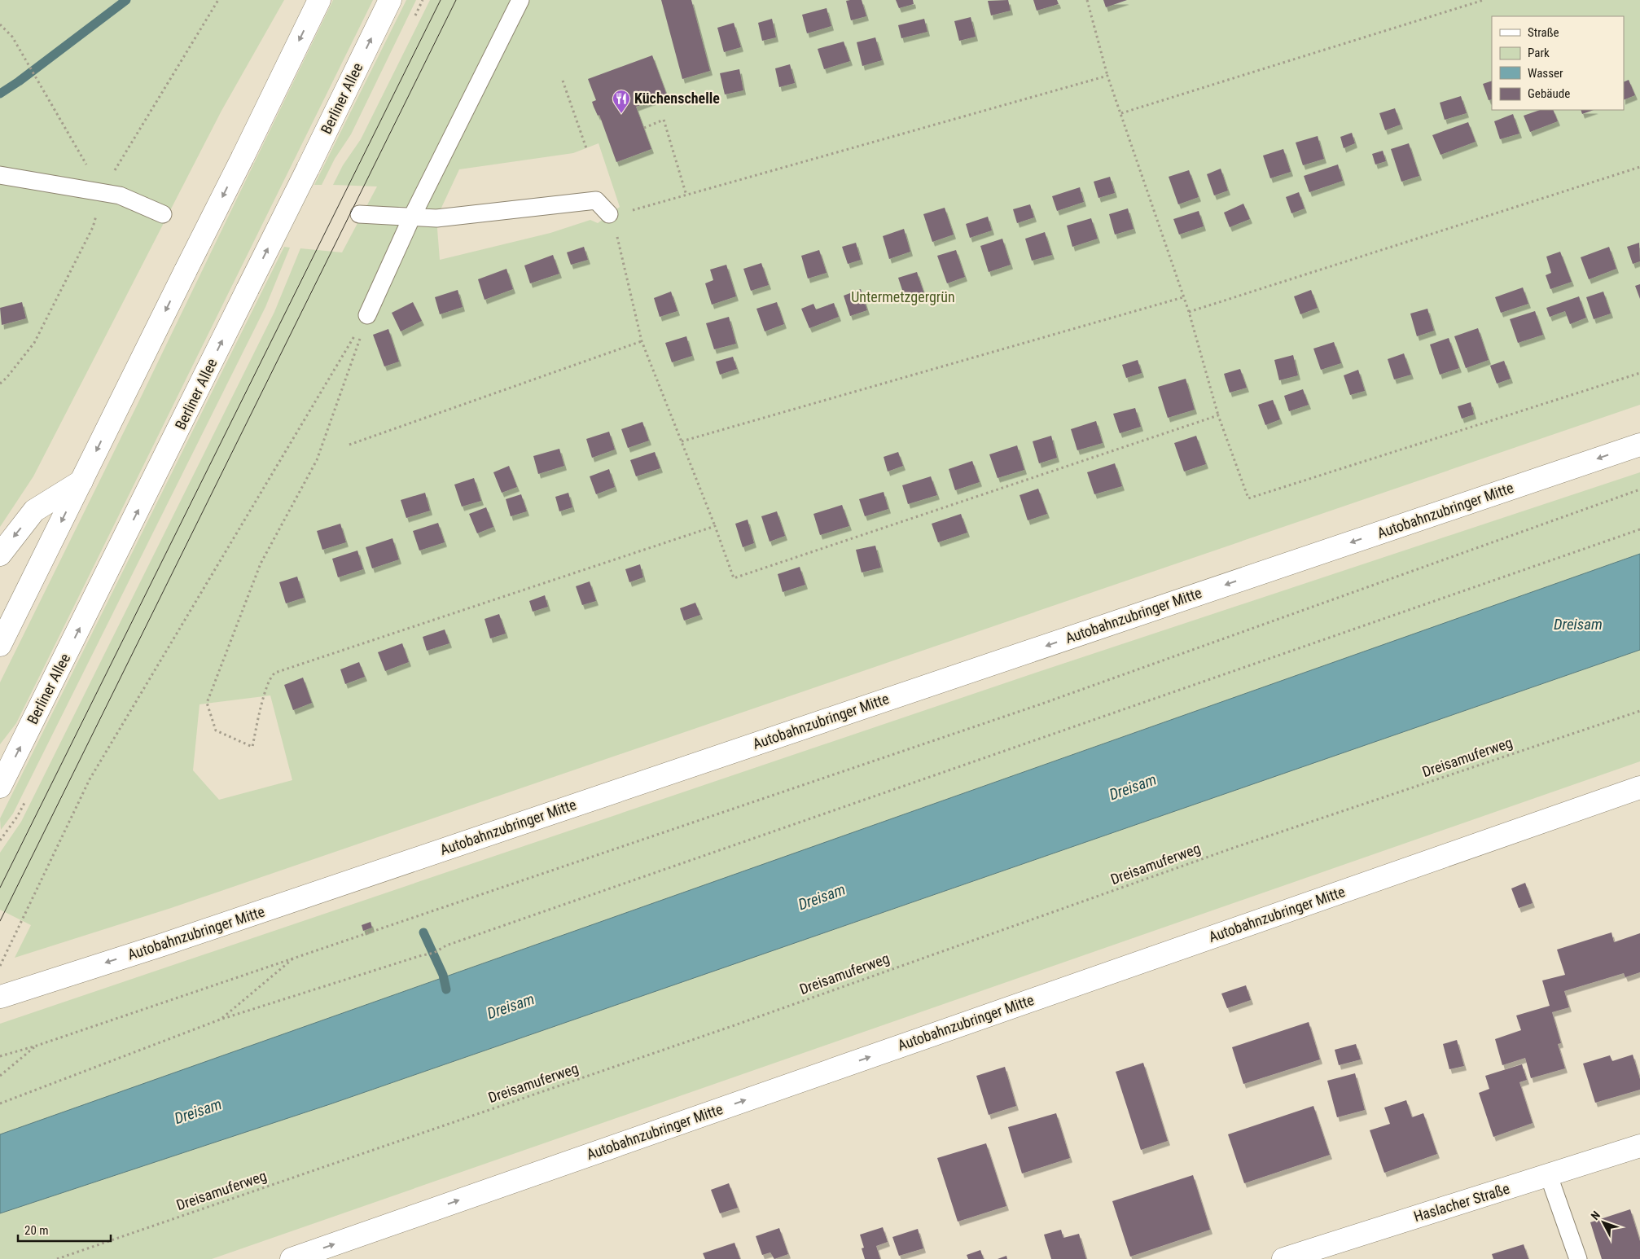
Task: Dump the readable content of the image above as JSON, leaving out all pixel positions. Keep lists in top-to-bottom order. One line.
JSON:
{"streets":{"main road":["Berliner Allee","Autobahnzubringer Mitte","Haslacher Straße"],"path":["Dreisamuferweg"]},"water":["Dreisam"],"parks":["Untermetzgergrün"],"places":{"restaurant":["Küchenschelle"]},"legend":["Straße","Park","Wasser","Gebäude"],"scale_bar":"20 m","north":"top left"}
